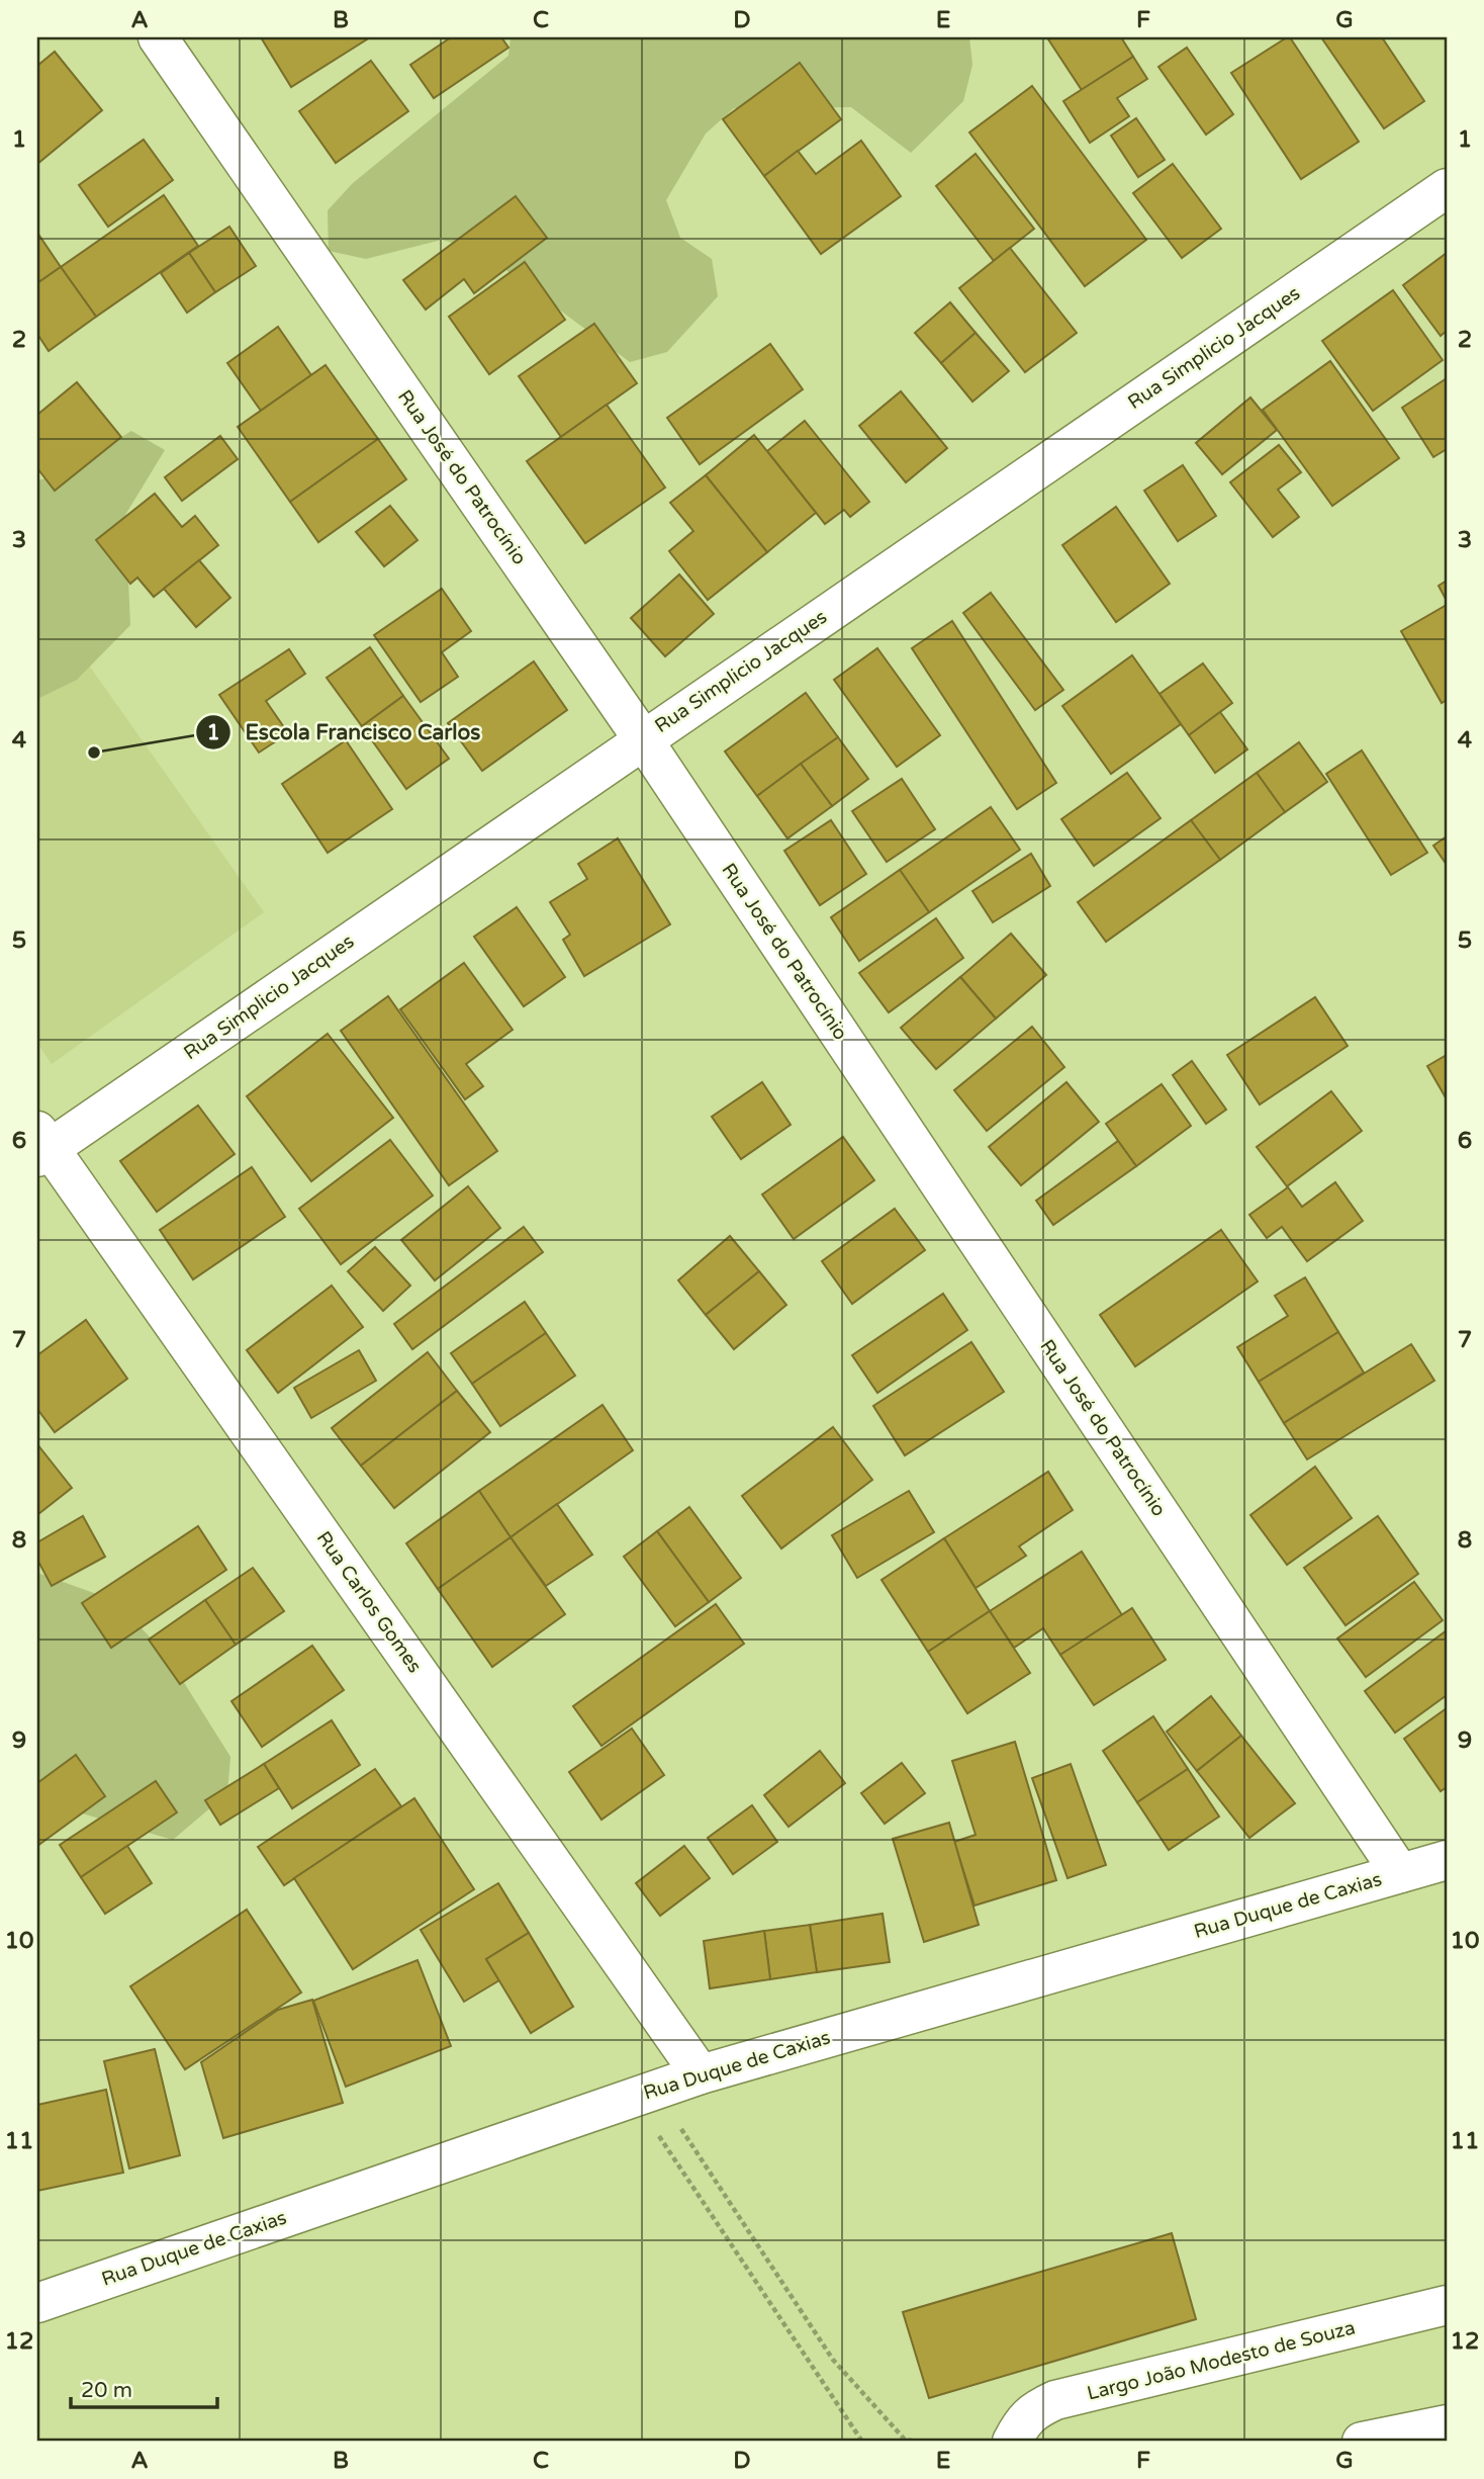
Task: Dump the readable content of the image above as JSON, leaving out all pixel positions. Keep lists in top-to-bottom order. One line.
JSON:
{"streets":{"street":["Rua Simplicio Jacques","Rua José do Patrocínio","Rua Carlos Gomes","Rua Duque de Caxias","Largo João Modesto de Souza"]},"crossings":[["Rua Simplicio Jacques","Rua José do Patrocínio"],["Rua Simplicio Jacques","Rua Carlos Gomes"],["Rua José do Patrocínio","Rua Duque de Caxias"],["Rua Carlos Gomes","Rua Duque de Caxias"]],"places":["Escola Francisco Carlos"],"scale_bar":"20 m","grid":{"columns":["A","B","C","D","E","F","G"],"rows":["1","2","3","4","5","6","7","8","9","10","11","12"]}}
